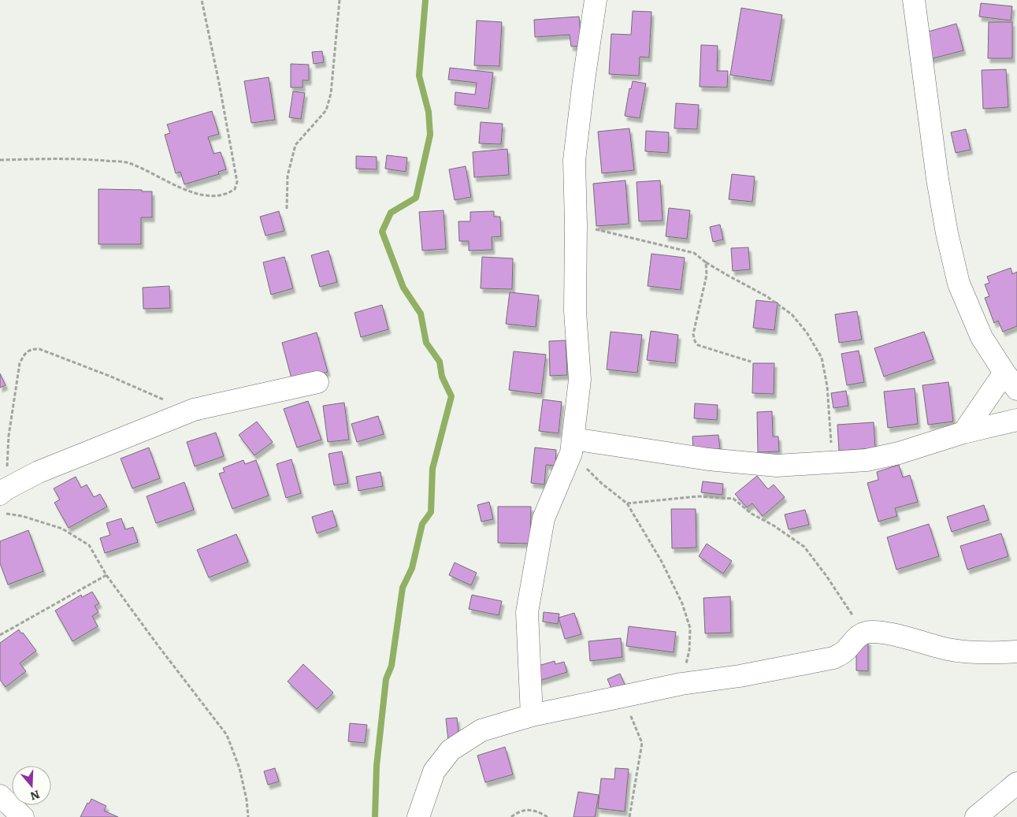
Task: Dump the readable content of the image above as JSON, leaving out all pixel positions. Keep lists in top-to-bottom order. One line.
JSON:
{"north":"bottom"}
